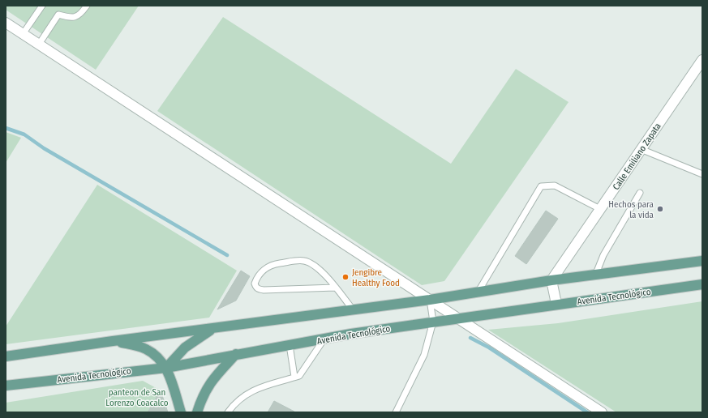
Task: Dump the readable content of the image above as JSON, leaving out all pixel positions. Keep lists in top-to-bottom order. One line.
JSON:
{"streets":{"main road":["Avenida Tecnológico"],"street":["Calle Emiliano Zapata"]},"parks":["panteon de San Lorenzo Coacalco"],"places":["Hechos para la vida","Jengibre Healthy Food"]}
